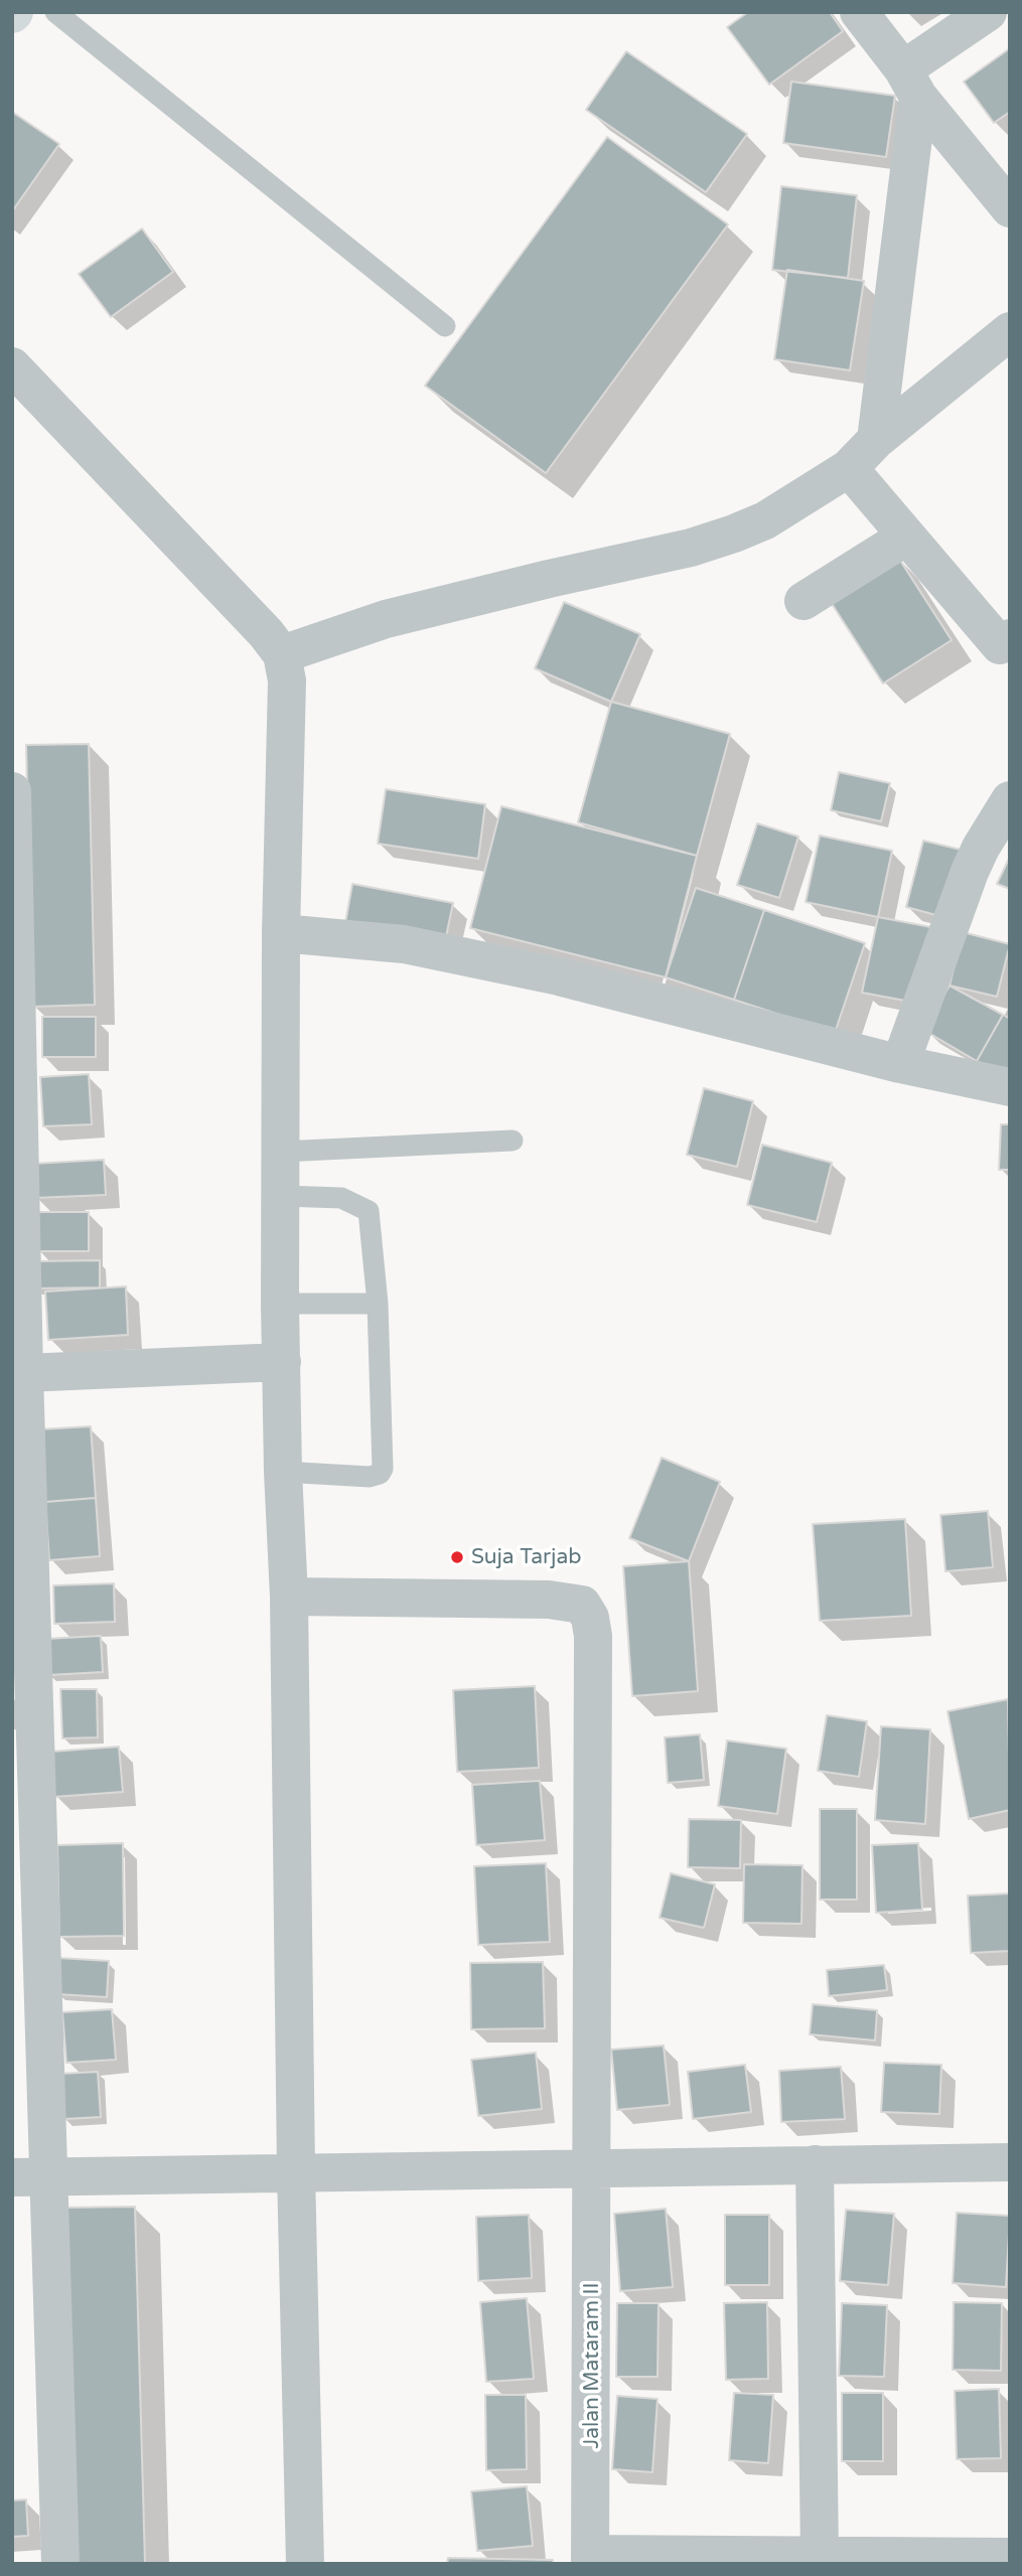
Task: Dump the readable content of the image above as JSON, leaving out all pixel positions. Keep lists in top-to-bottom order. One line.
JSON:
{"streets":{"street":["Jalan Mataram II"]},"places":["Suja Tarjab"]}
